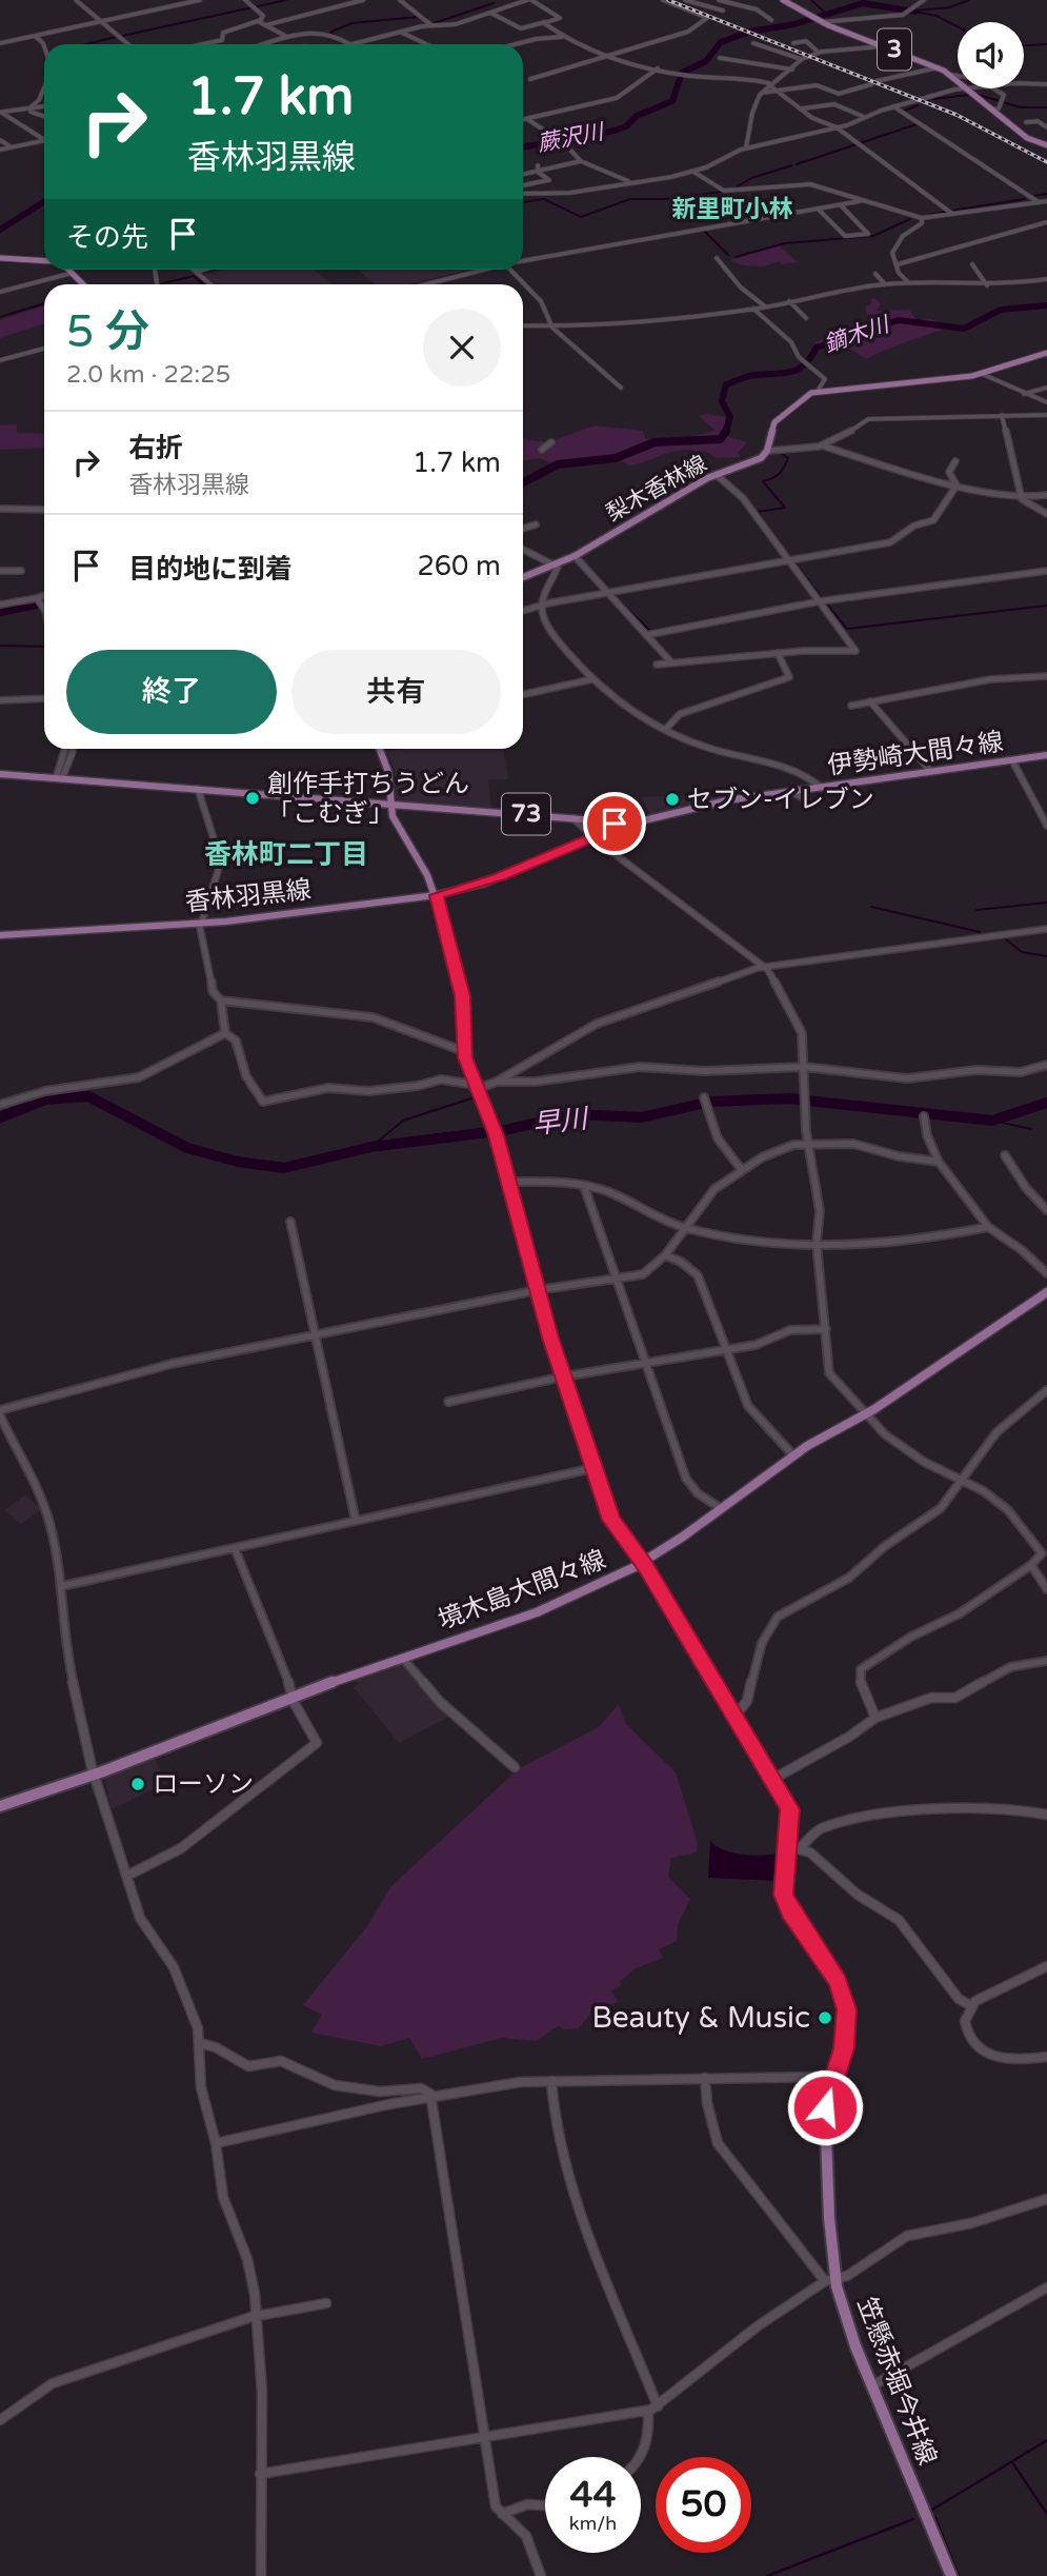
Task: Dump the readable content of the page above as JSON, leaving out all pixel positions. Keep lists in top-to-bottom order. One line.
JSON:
{"streets":{"main road":["3","梨木香林線","伊勢崎大間々線","73","香林羽黒線","境木島大間々線","笠懸赤堀今井線"]},"crossings":[["伊勢崎大間々線","香林羽黒線"],["伊勢崎大間々線","笠懸赤堀今井線"],["香林羽黒線","笠懸赤堀今井線"],["境木島大間々線","笠懸赤堀今井線"]],"districts":["新里町小林","香林町二丁目"],"water":["蕨沢川","鏑木川","早川"],"places":["創作手打ちうどん 「こむぎ」","セブン-イレブン","ローソン","Beauty & Music"],"page":{"turn":["1.7 km","香林羽黒線"],"then":"その先","heading":["5 分","2.0 km · 22:25"],"list":[{"name":"右折","note":"香林羽黒線","value":"1.7 km"},{"name":"目的地に到着","value":"260 m"}],"buttons":["終了","共有"],"speed":"44 km/h","limit":"50"}}
